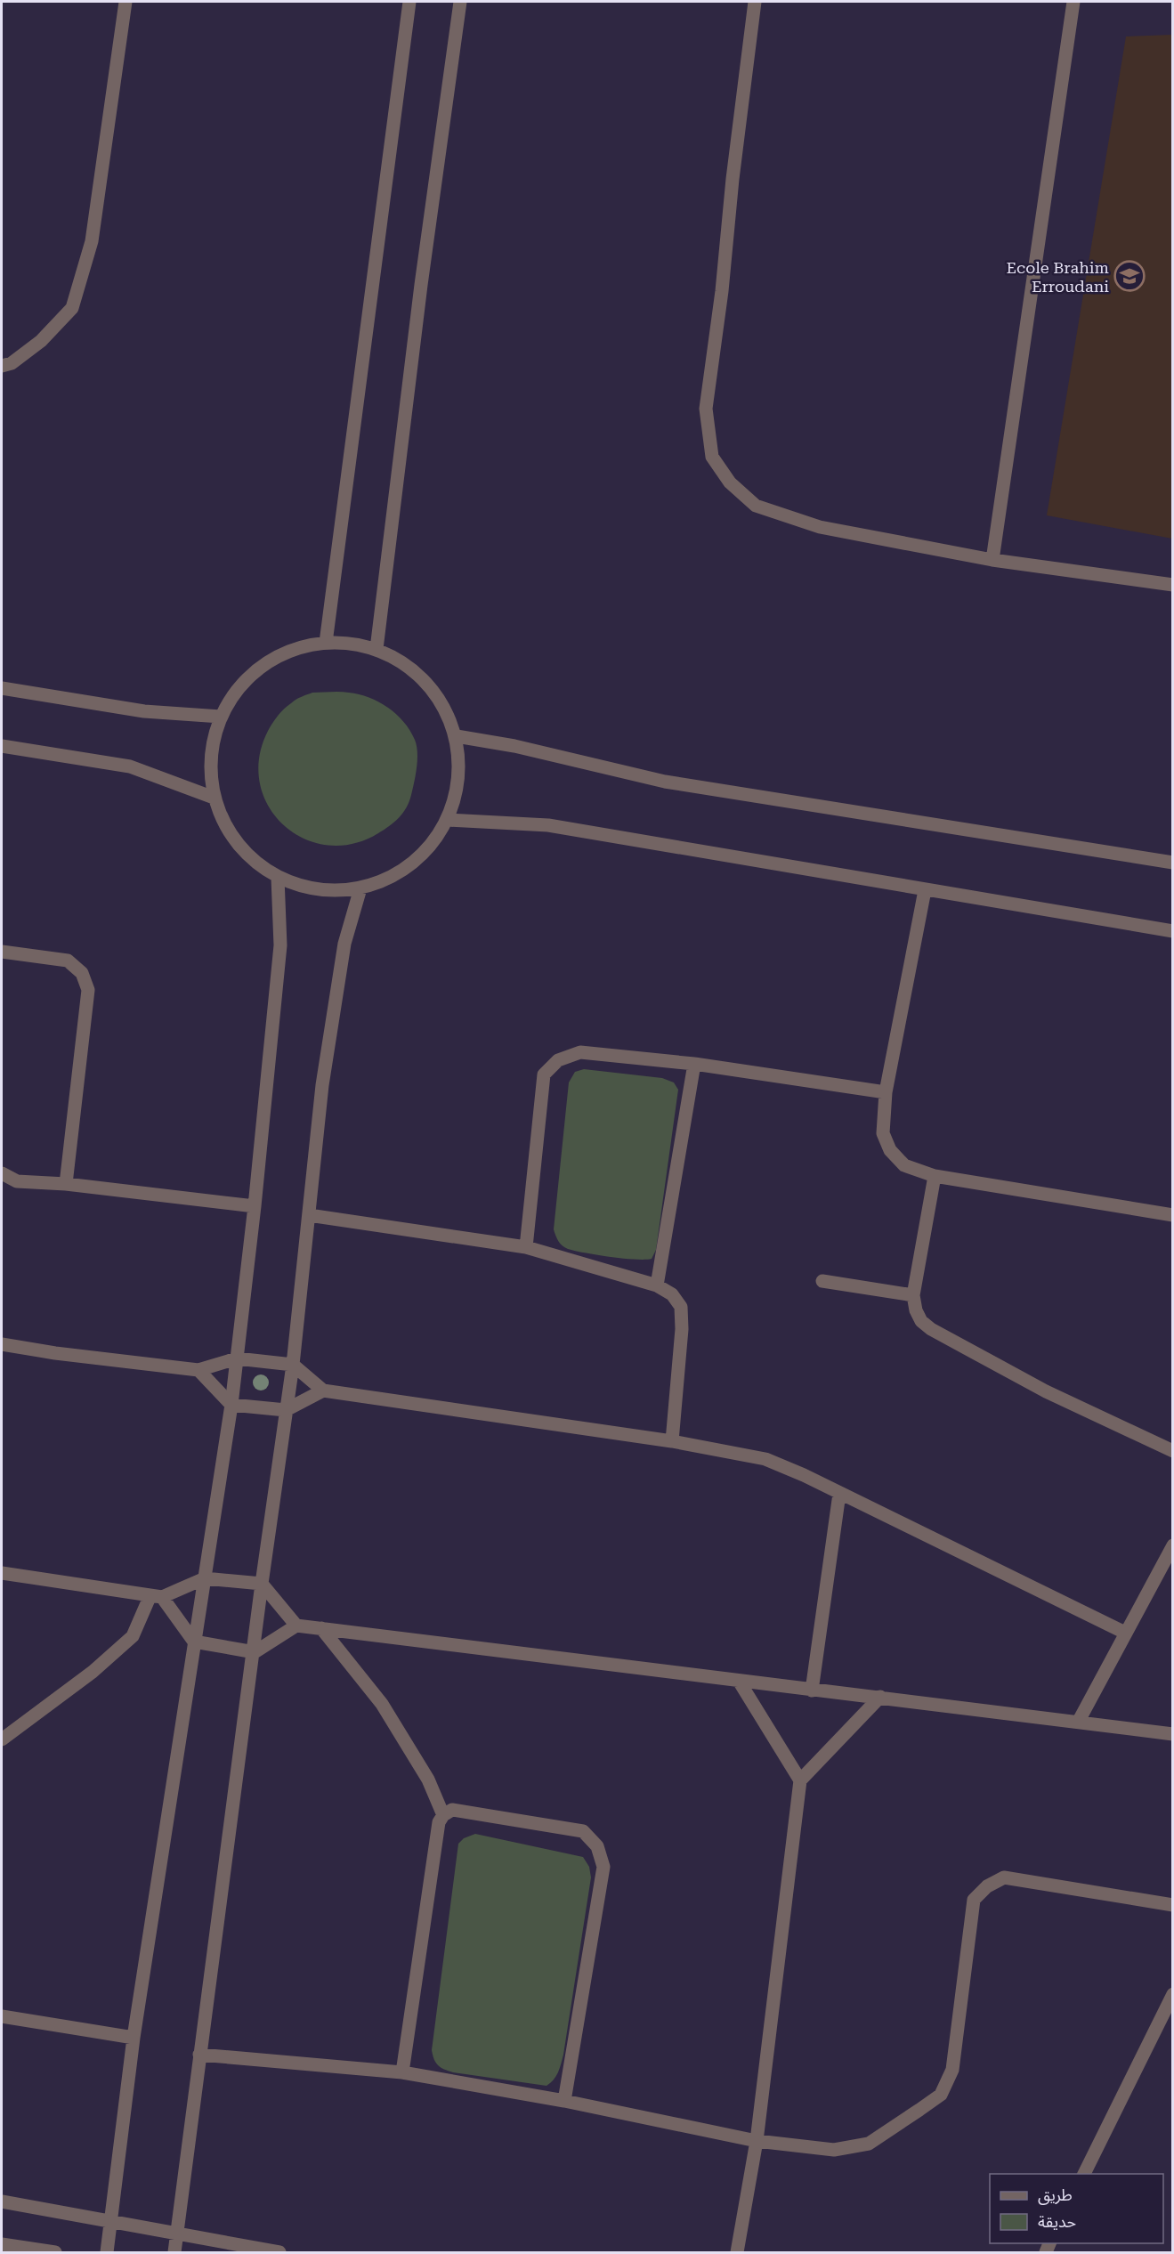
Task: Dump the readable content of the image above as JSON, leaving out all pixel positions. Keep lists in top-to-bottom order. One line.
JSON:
{"places":{"school or university":["Ecole Brahim Erroudani"]},"legend":["طريق","حديقة"]}
